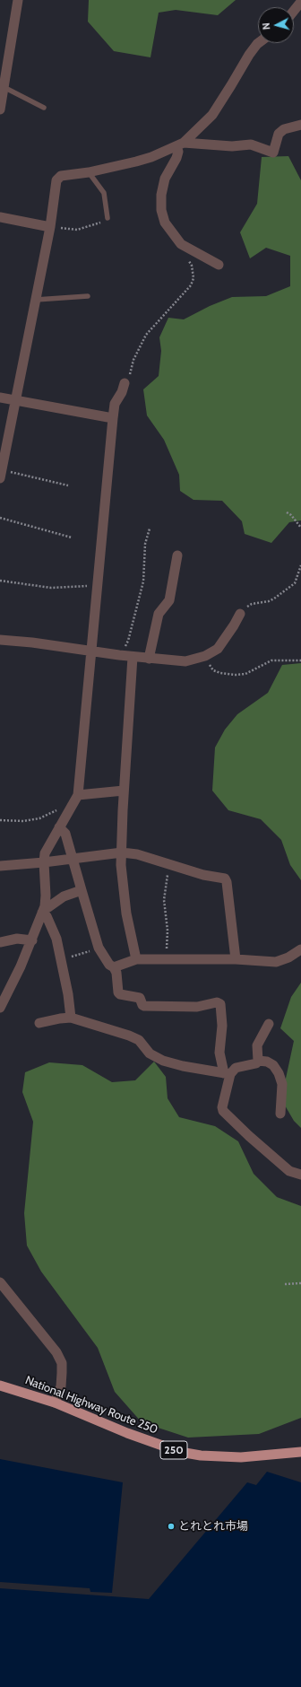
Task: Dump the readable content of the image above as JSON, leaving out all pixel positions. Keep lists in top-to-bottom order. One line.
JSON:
{"streets":{"highway":["National Highway Route 250","250"]},"places":["とれとれ市場"],"north":"left"}
